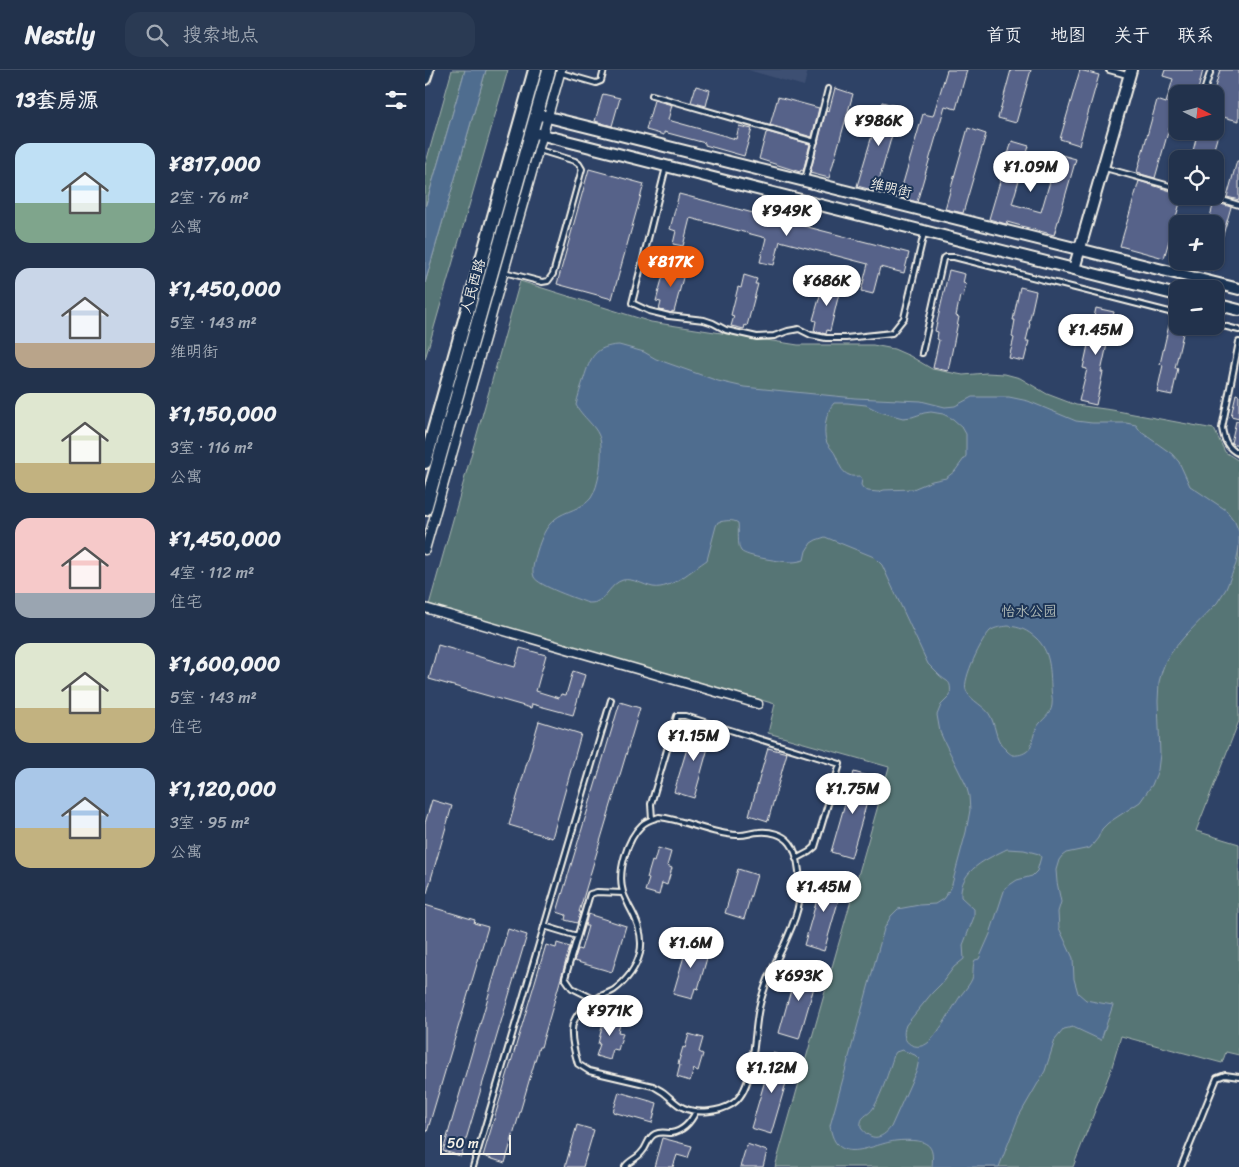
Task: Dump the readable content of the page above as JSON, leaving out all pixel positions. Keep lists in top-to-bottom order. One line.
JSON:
{"streets":{"main road":["人民西路"],"street":["维明街"]},"crossings":[["维明街","人民西路"]],"parks":["怡水公园"],"scale_bar":"50 m","north":"right","page":{"header":"Nestly","search":"搜索地点","nav":["首页","地图","关于","联系"],"heading":"13套房源","map_buttons":["+","−"],"price":["¥986K","¥1.09M","¥949K","¥817K","¥686K","¥1.45M","¥1.15M","¥1.75M","¥1.45M","¥1.6M","¥693K","¥971K","¥1.12M"],"list":[{"name":"¥817,000","note":"2室 · 76 m² · 公寓"},{"name":"¥1,450,000","note":"5室 · 143 m² · 维明街"},{"name":"¥1,150,000","note":"3室 · 116 m² · 公寓"},{"name":"¥1,450,000","note":"4室 · 112 m² · 住宅"},{"name":"¥1,600,000","note":"5室 · 143 m² · 住宅"},{"name":"¥1,120,000","note":"3室 · 95 m² · 公寓"}],"scale":"50 m"}}
